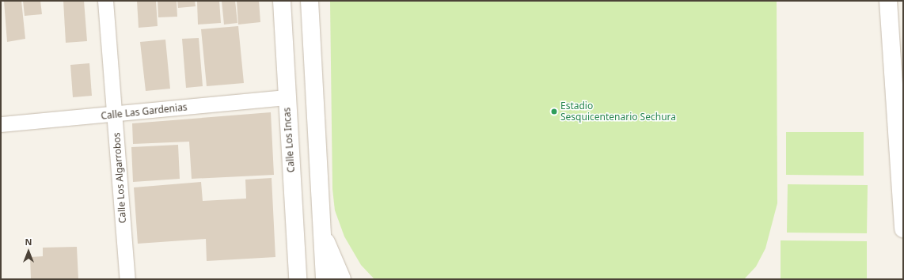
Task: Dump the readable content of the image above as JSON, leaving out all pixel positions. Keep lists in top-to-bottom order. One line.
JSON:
{"streets":{"street":["Calle Las Gardenias","Calle Los Incas","Calle Los Algarrobos"]},"crossings":[["Calle Las Gardenias","Calle Los Incas"],["Calle Las Gardenias","Calle Los Algarrobos"]],"places":["Estadio Sesquicentenario Sechura"],"north":"top"}
